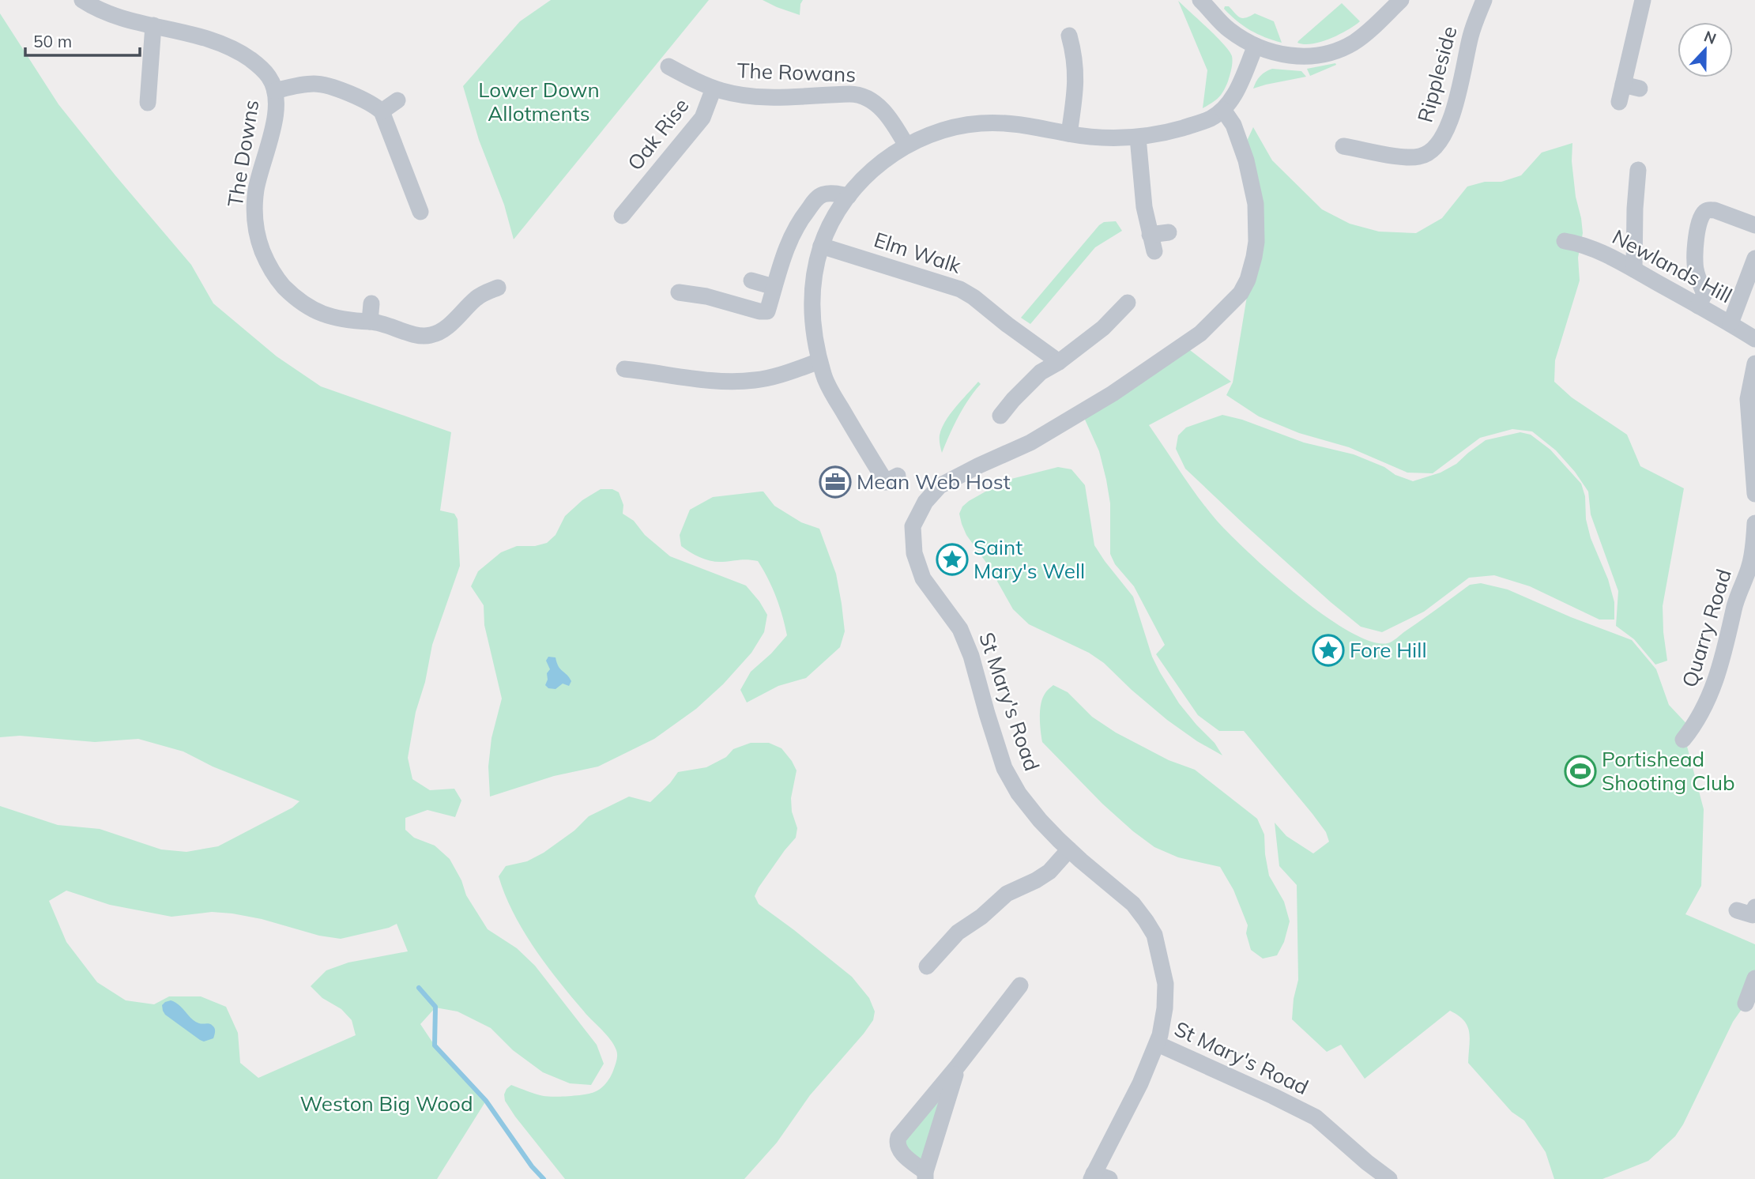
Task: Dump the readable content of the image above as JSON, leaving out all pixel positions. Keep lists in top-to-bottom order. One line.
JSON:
{"streets":{"street":["The Rowans","Rippleside","Oak Rise","The Downs","Elm Walk","Newlands Hill","Quarry Road","St Mary's Road"]},"crossings":[["The Rowans","Oak Rise"]],"parks":["Lower Down Allotments","Weston Big Wood"],"places":{"office":["Mean Web Host"],"place":["Saint Mary's Well","Fore Hill"],"sports":["Portishead Shooting Club"]},"scale_bar":"50 m","north":"top"}
